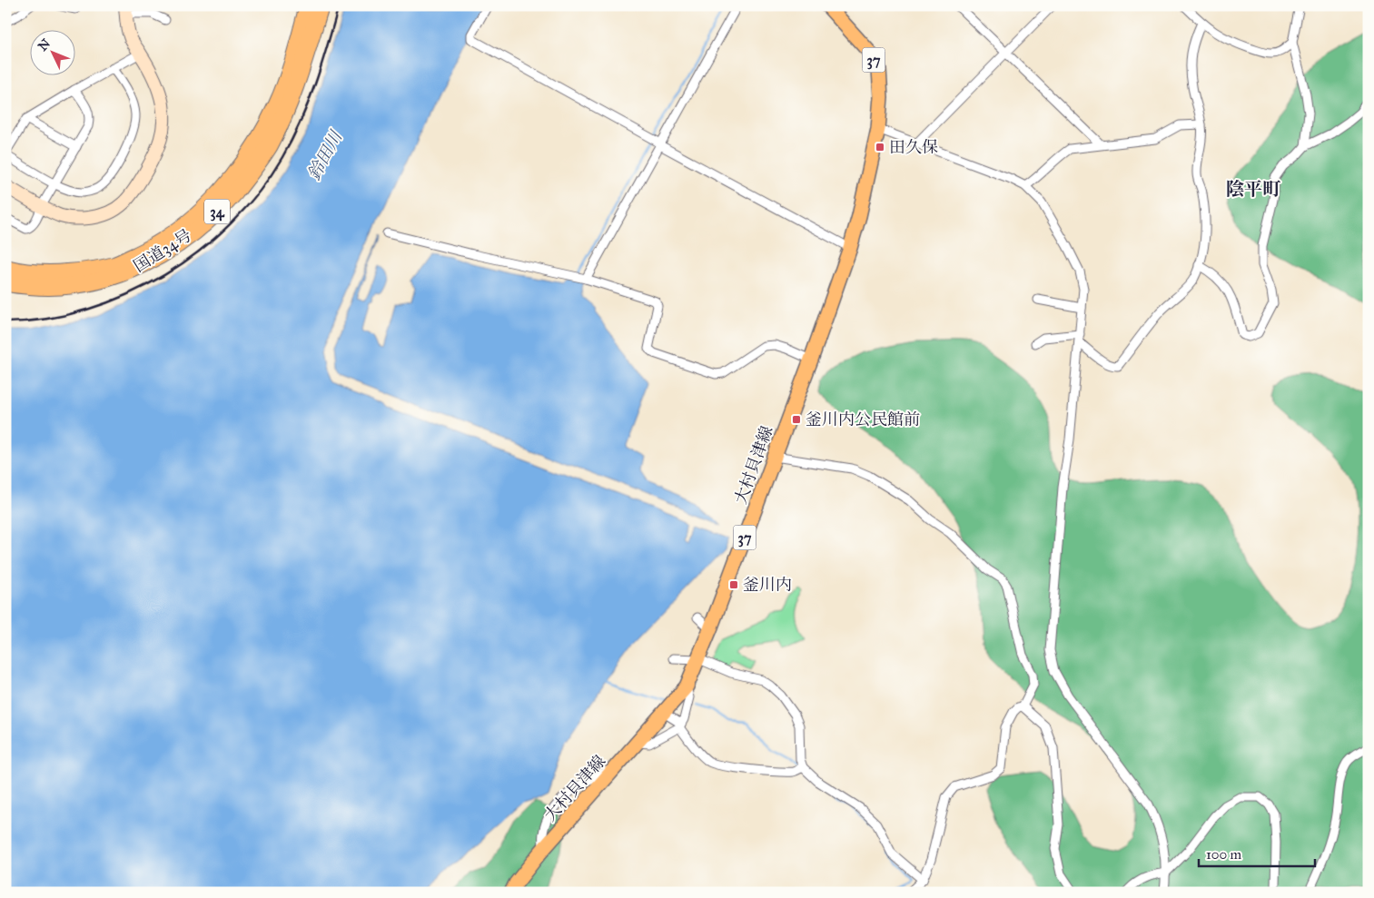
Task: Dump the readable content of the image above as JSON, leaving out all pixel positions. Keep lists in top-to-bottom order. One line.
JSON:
{"streets":{"highway":["34","国道34号"],"main road":["37","大村貝津線"]},"districts":["陰平町"],"water":["鈴田川"],"places":{"transit":["田久保","釜川内公民館前","釜川内"]},"scale_bar":"100 m","north":"top left"}
